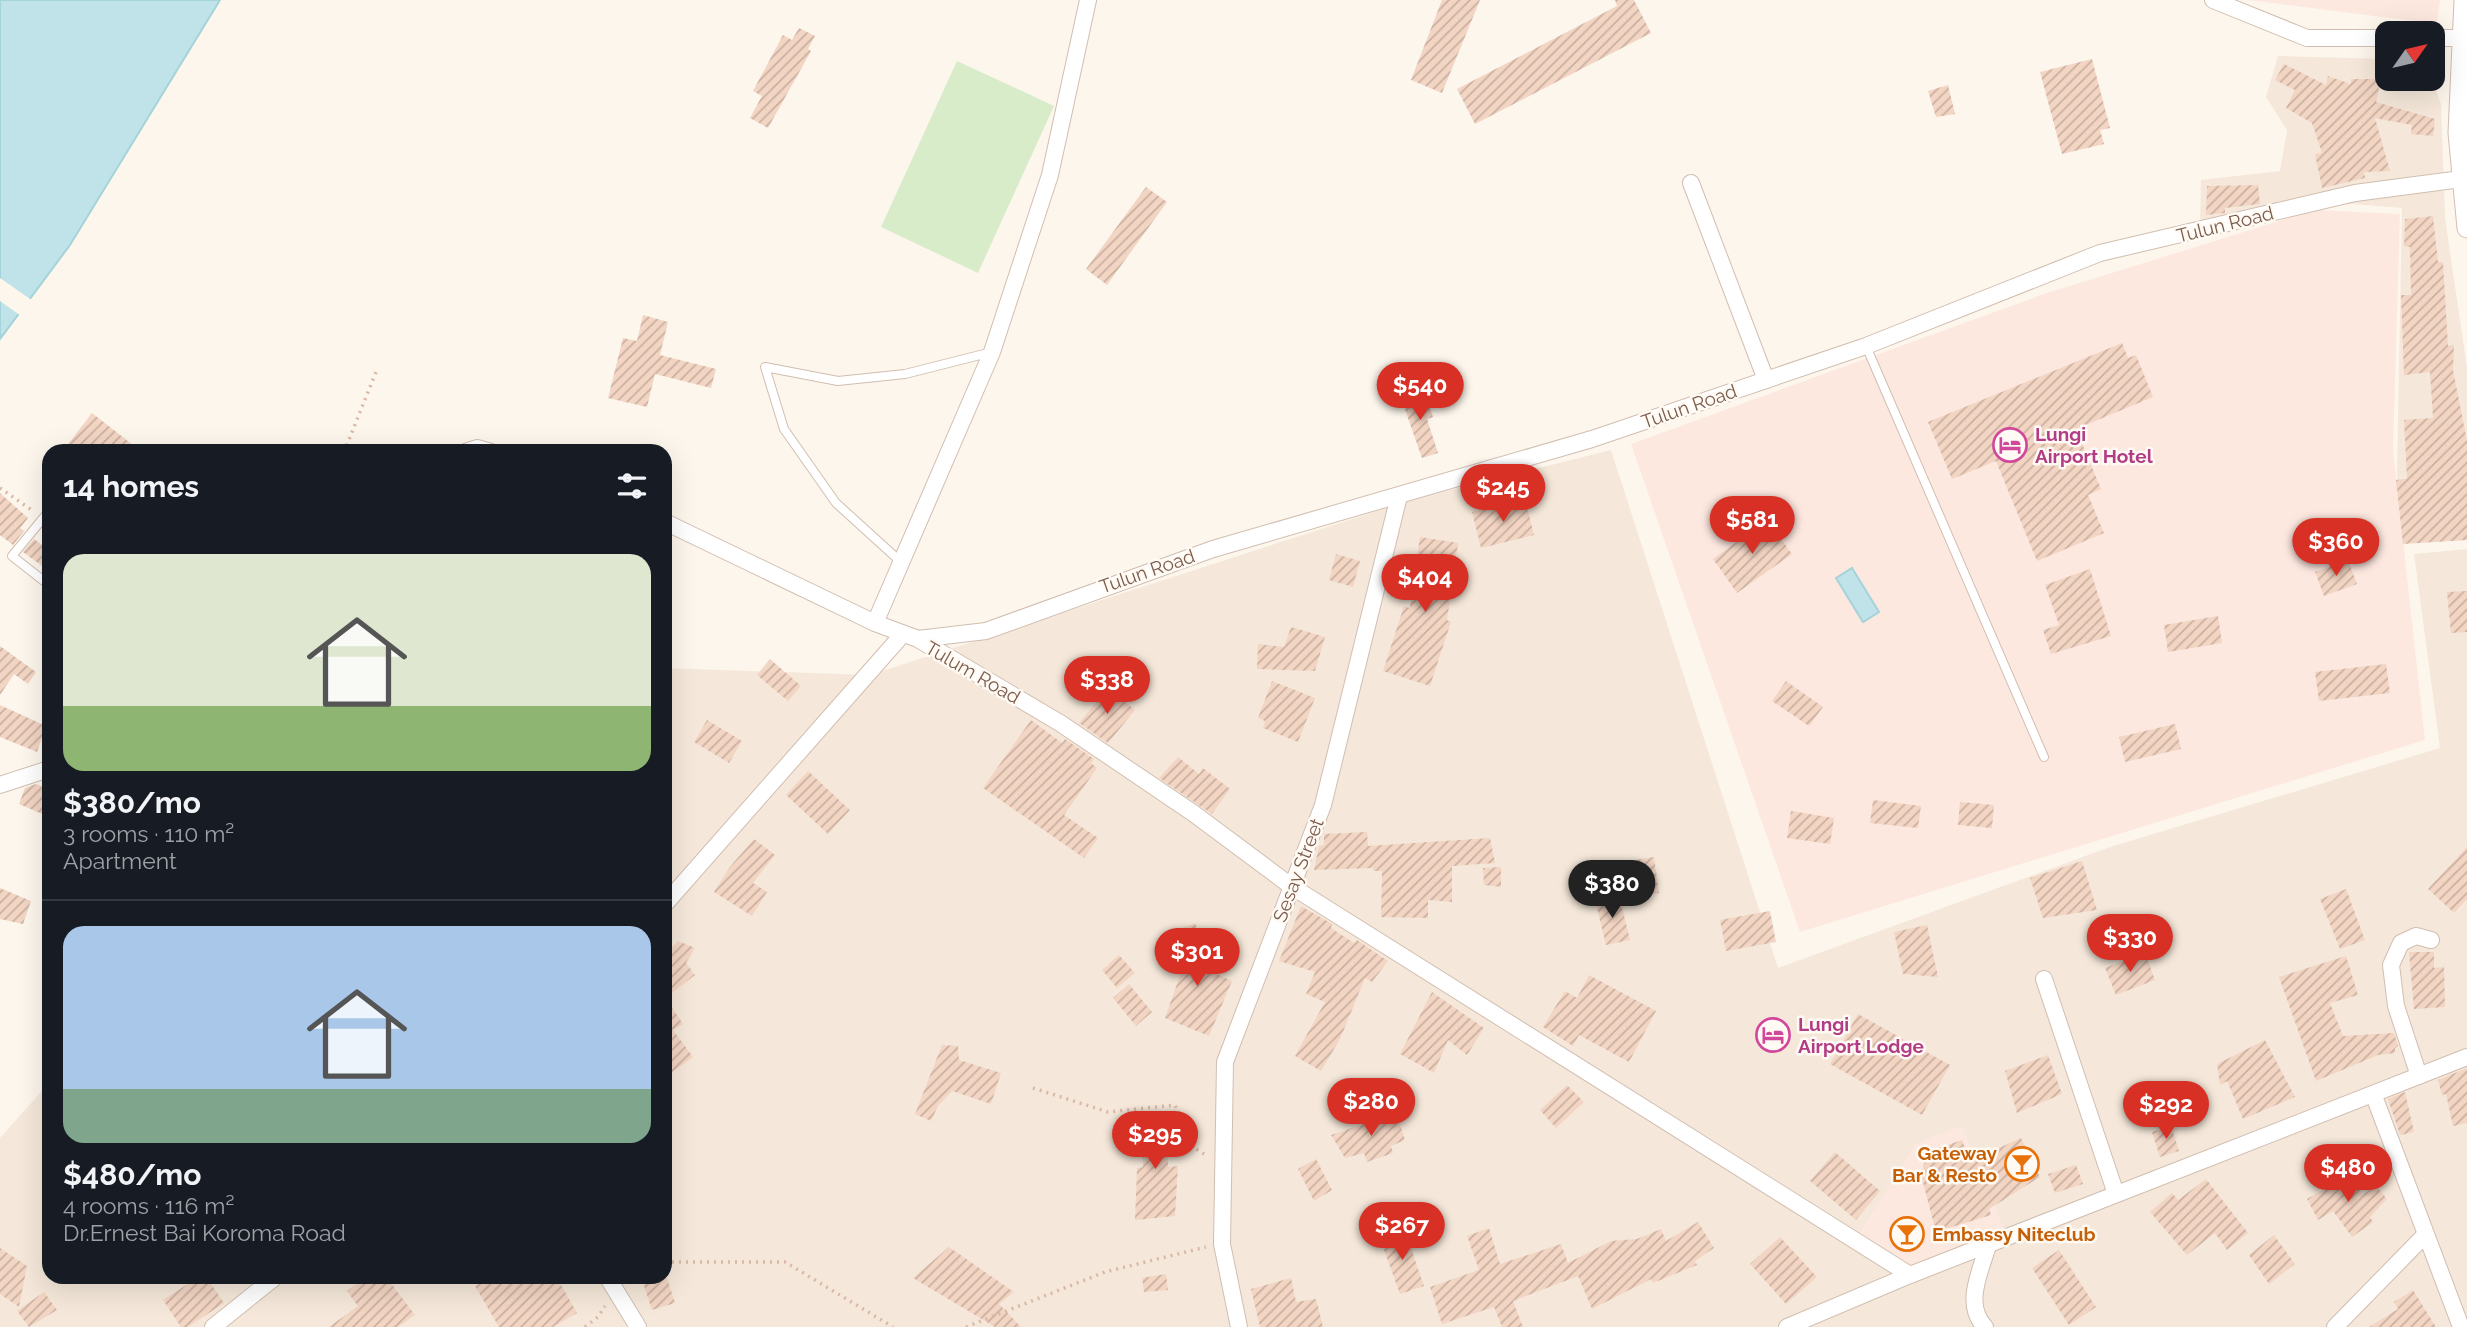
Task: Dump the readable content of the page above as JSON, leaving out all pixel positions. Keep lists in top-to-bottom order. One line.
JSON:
{"streets":{"street":["Tulun Road","Tulum Road","Sesay Street"]},"crossings":[["Tulun Road","Tulum Road"],["Tulun Road","Sesay Street"],["Tulum Road","Sesay Street"]],"places":{"hotel":["Lungi Airport Hotel","Lungi Airport Lodge"],"bar":["Gateway Bar & Resto","Embassy Niteclub"]},"north":"top right","page":{"price":["$540","$245","$581","$360","$404","$338","$380","$330","$301","$280","$292","$295","$480","$267"],"heading":"14 homes","list":[{"name":"$380/mo","note":"3 rooms · 110 m² · Apartment"},{"name":"$480/mo","note":"4 rooms · 116 m² · Dr.Ernest Bai Koroma Road"}]}}
